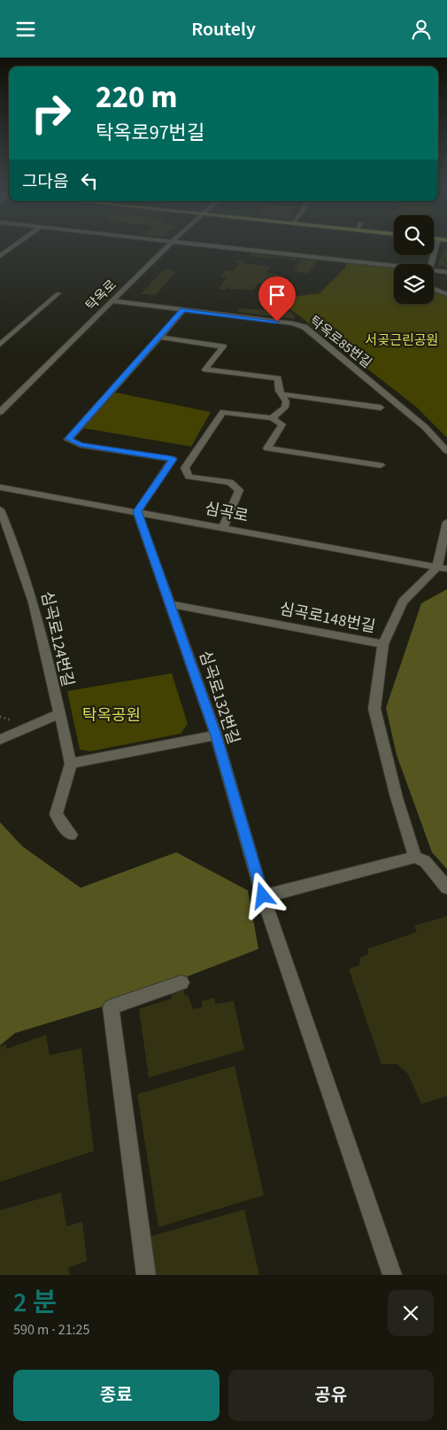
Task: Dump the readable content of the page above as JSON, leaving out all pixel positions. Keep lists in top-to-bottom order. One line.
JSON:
{"streets":{"street":["탁옥로","탁옥로85번길","심곡로","심곡로148번길","심곡로124번길","심곡로132번길"]},"crossings":[["탁옥로","탁옥로85번길"],["심곡로","심곡로148번길"],["심곡로","심곡로132번길"],["심곡로148번길","심곡로132번길"]],"parks":["서곶근린공원","탁옥공원"],"page":{"header":"Routely","turn":["220 m","탁옥로97번길"],"then":"그다음","heading":["2 분","590 m · 21:25"],"buttons":["종료","공유"]}}
